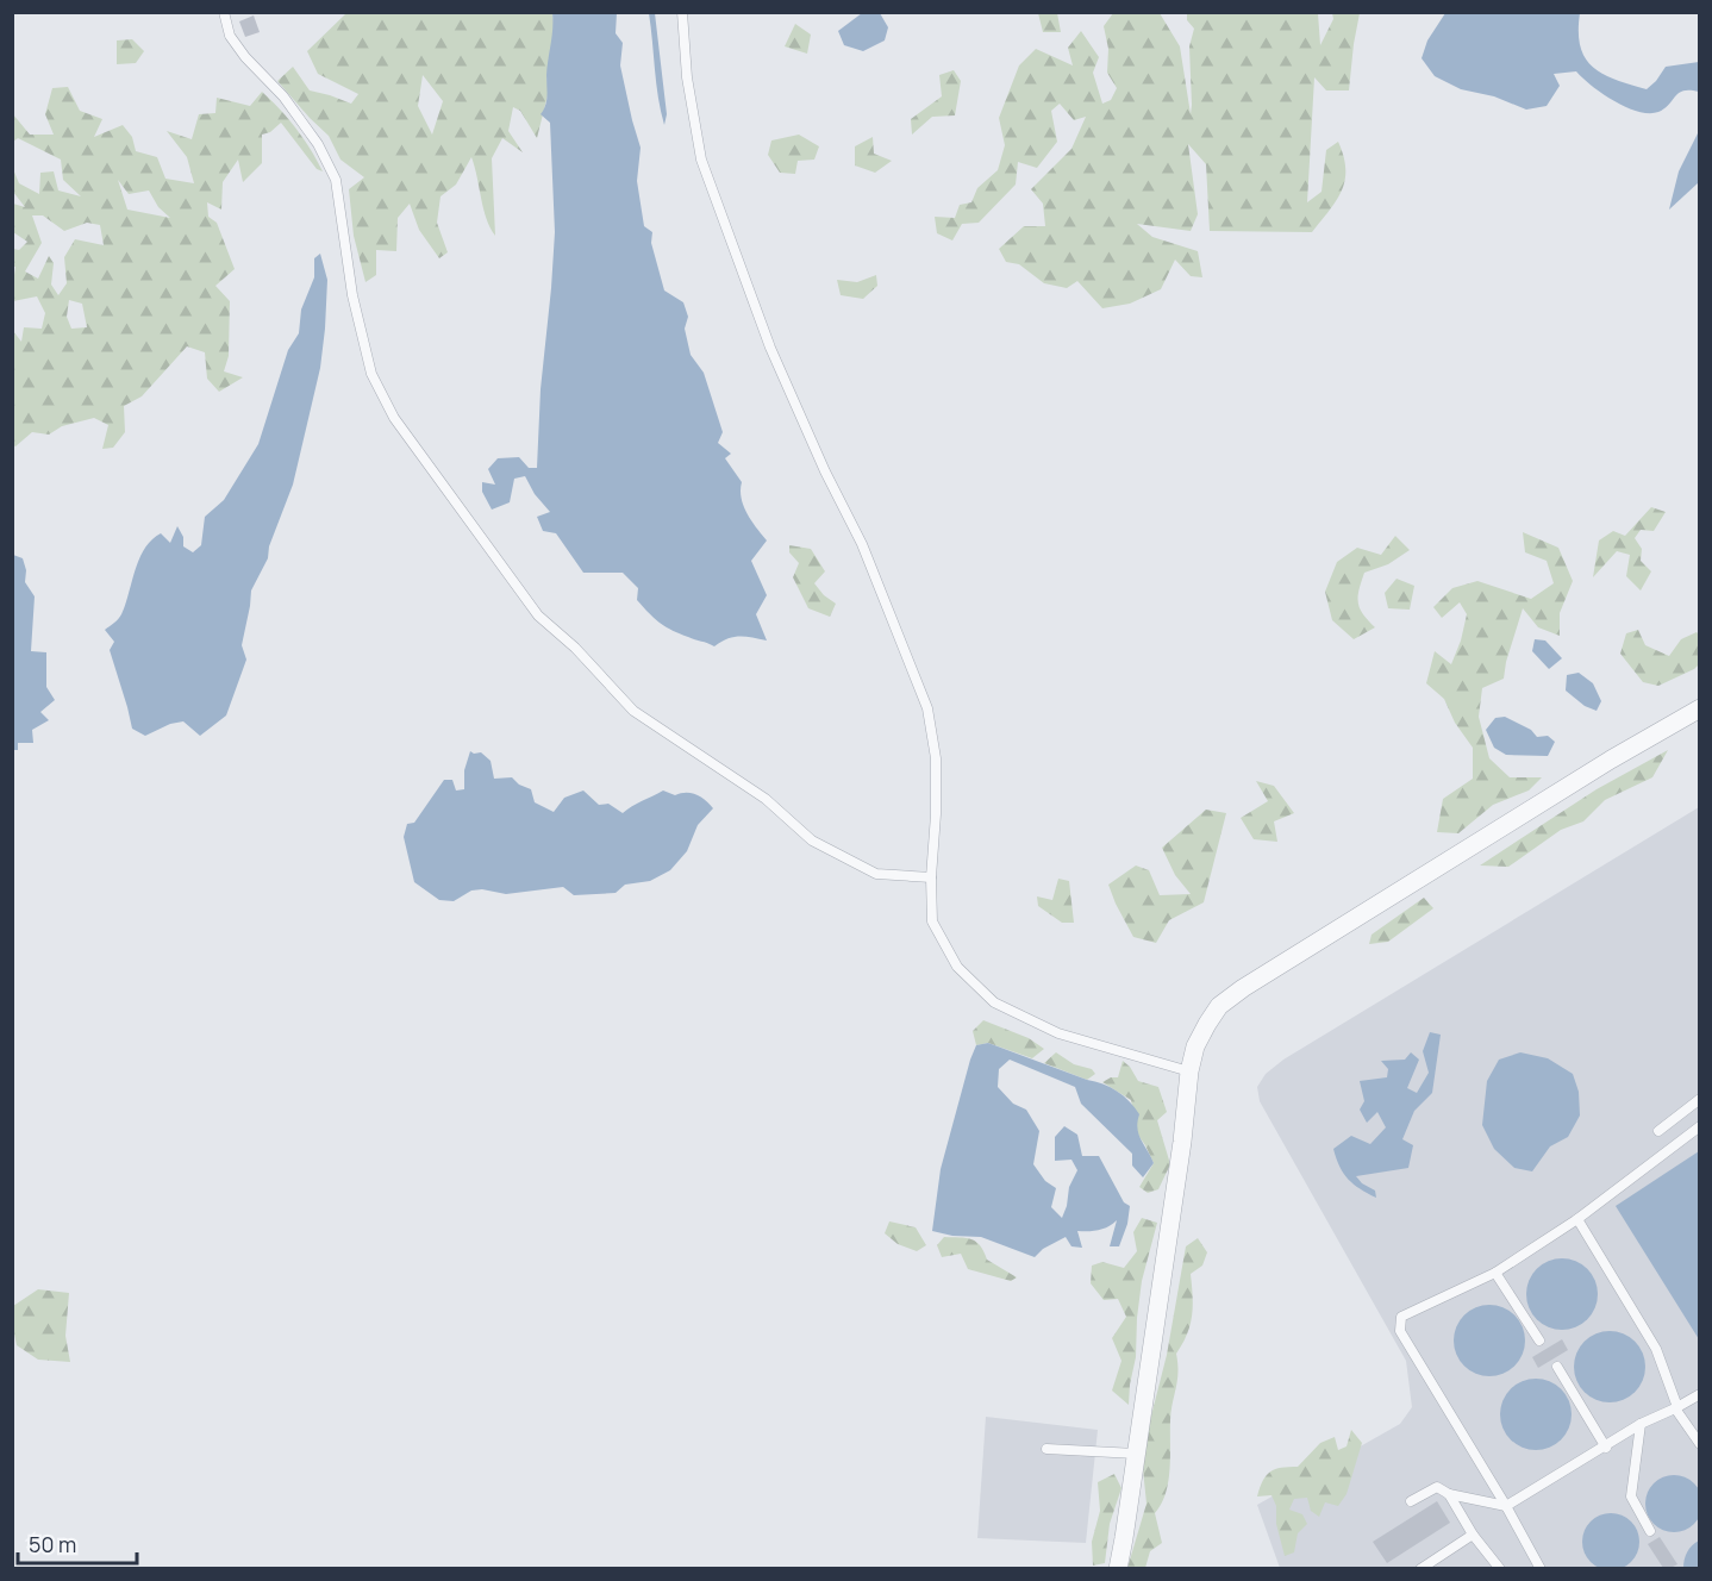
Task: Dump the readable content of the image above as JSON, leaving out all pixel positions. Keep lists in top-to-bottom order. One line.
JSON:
{"scale_bar":"50 m"}
